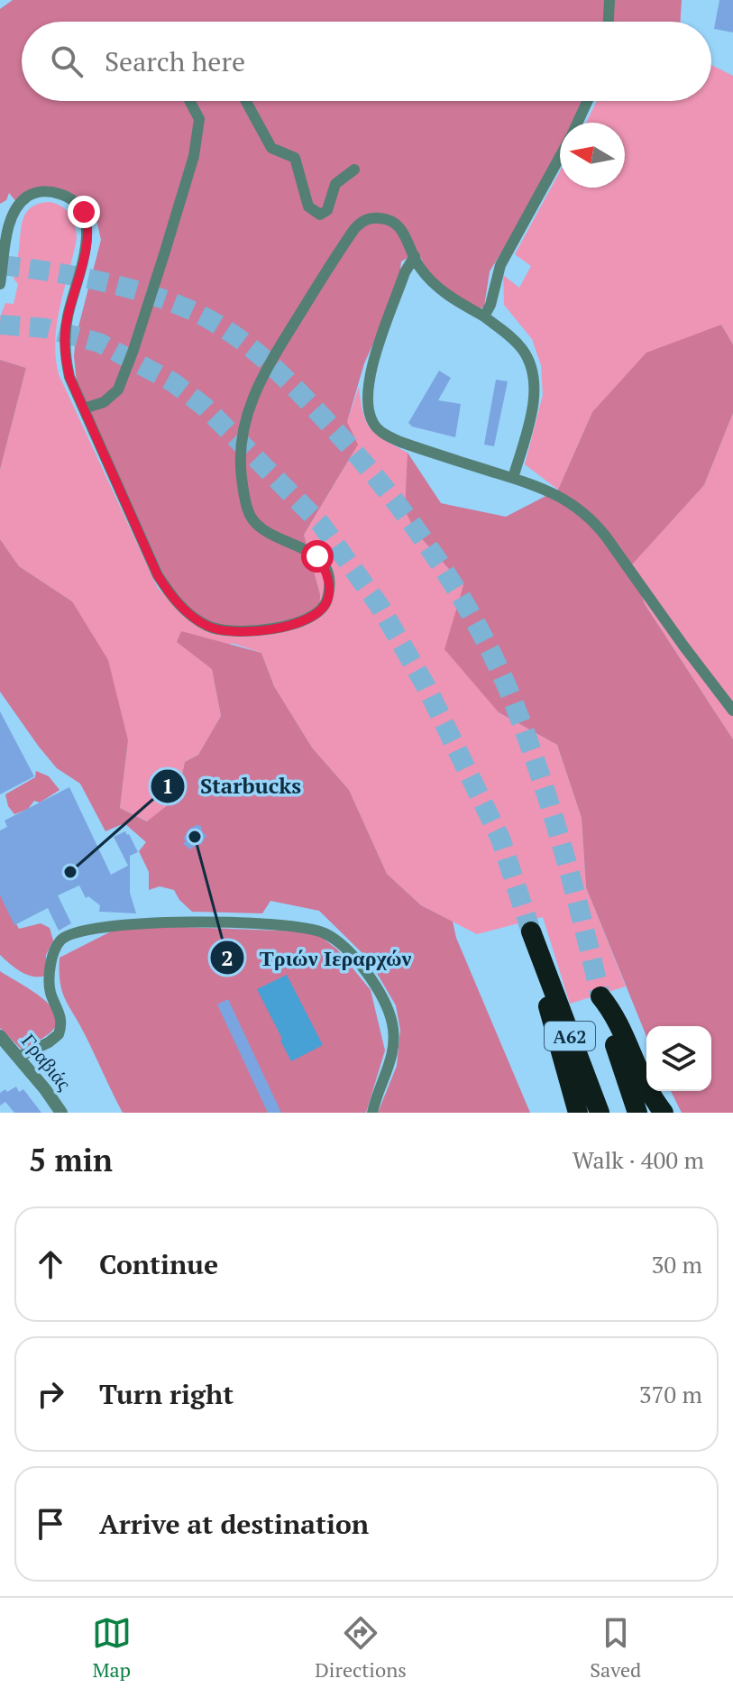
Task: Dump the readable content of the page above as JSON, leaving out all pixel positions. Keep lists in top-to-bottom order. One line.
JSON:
{"streets":{"highway":["Α62"],"street":["Γραβιάς"]},"places":["Τριών Ιεραρχών","Starbucks"],"north":"left","page":{"search":"Search here","heading":["5 min","Walk · 400 m"],"list":[["Continue","30 m"],["Turn right","370 m"],"Arrive at destination"],"nav":["Map","Directions","Saved"]}}
